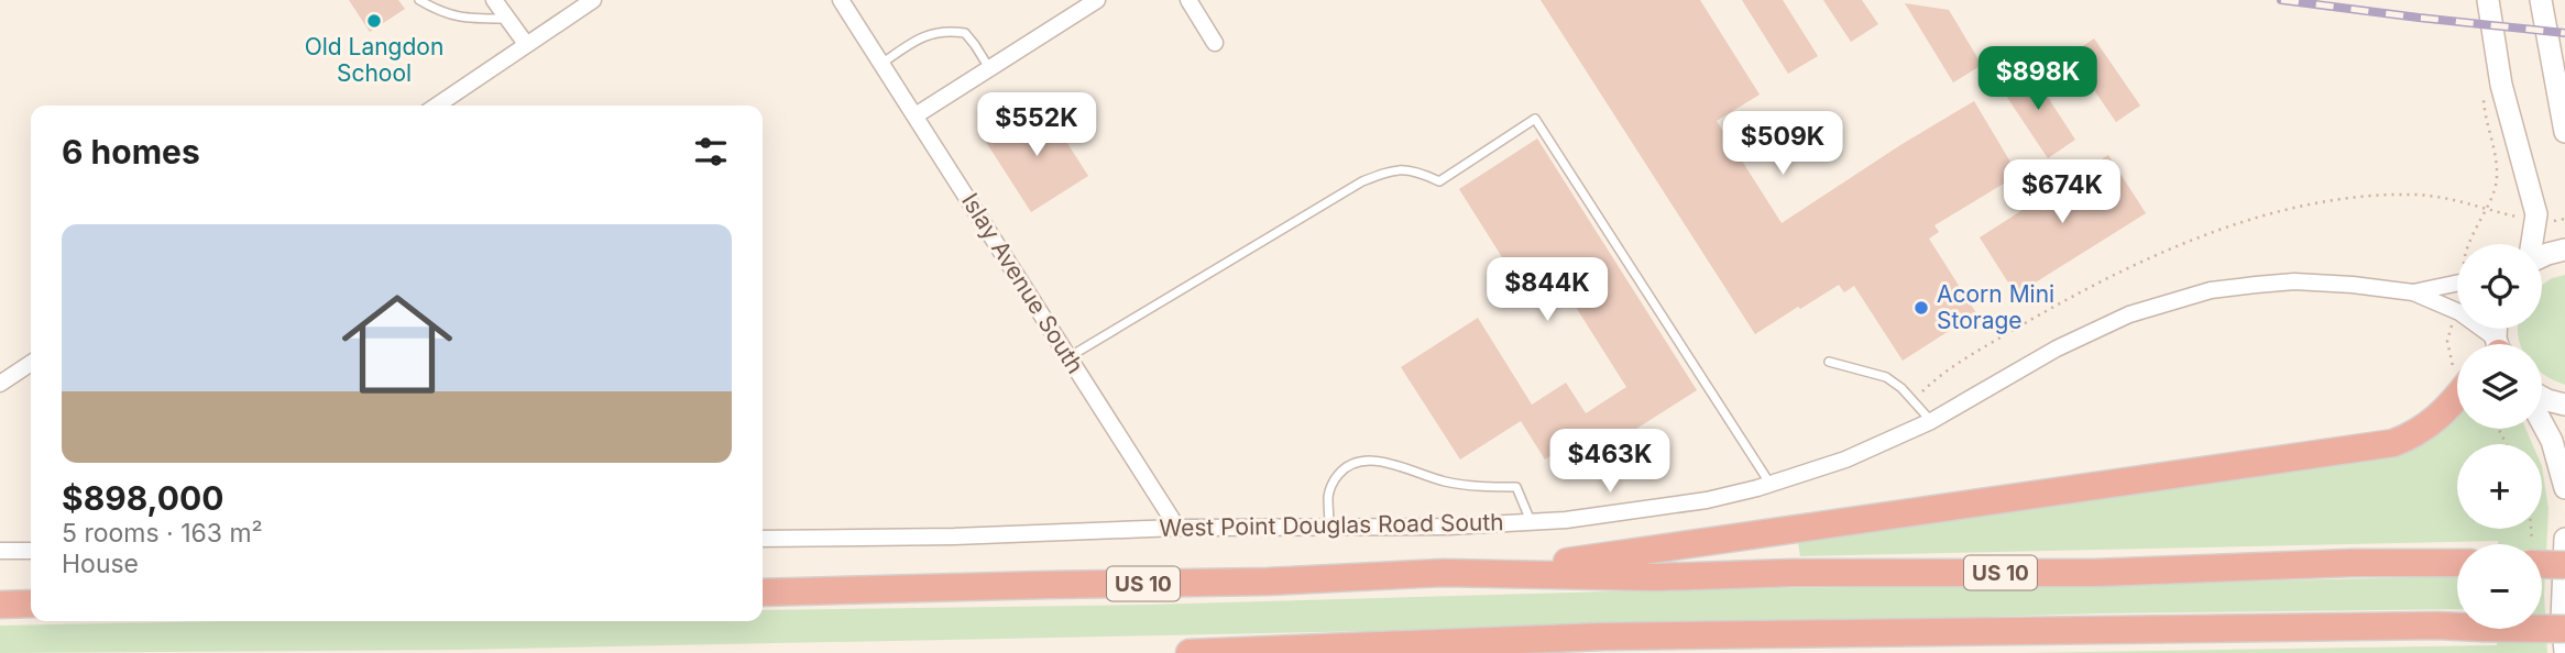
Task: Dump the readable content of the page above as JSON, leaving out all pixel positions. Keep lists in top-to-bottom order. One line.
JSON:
{"streets":{"highway":["US 10"],"street":["Islay Avenue South","West Point Douglas Road South"]},"crossings":[["Islay Avenue South","West Point Douglas Road South"]],"places":["Old Langdon School","Acorn Mini Storage"],"page":{"price":["$898K","$552K","$509K","$674K","$844K","$463K"],"heading":"6 homes","list":[{"name":"$898,000","note":"5 rooms · 163 m² · House"}],"map_buttons":["+","−"]}}
